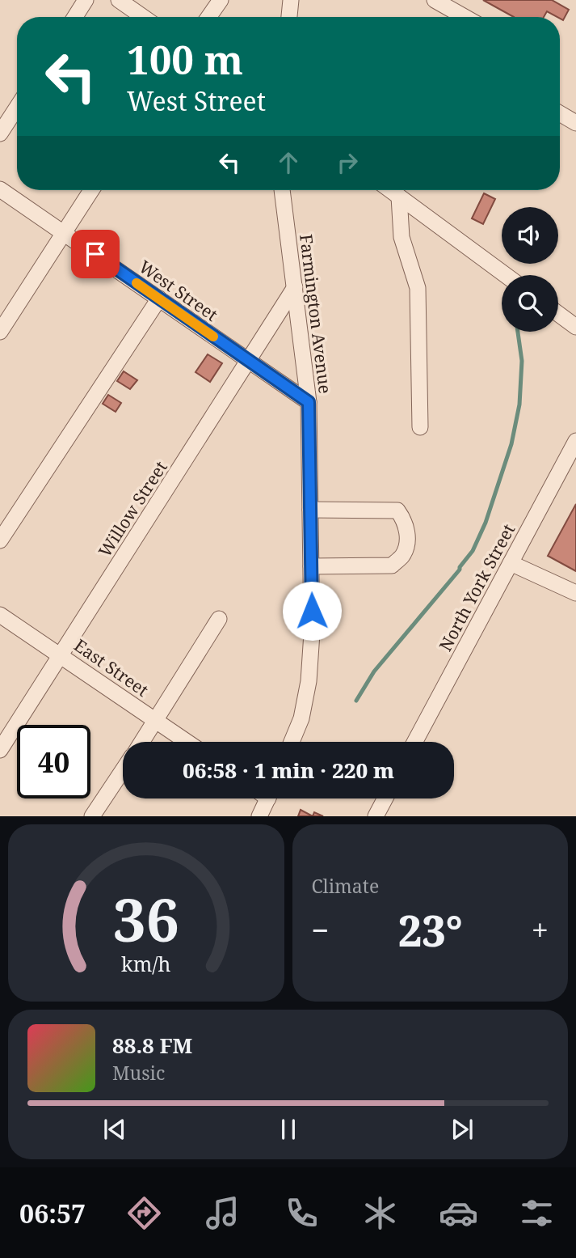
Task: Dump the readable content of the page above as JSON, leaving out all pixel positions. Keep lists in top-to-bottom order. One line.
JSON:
{"streets":{"street":["West Street","Farmington Avenue","Willow Street","North York Street","East Street"]},"crossings":[["West Street","Farmington Avenue"],["West Street","Willow Street"],["Farmington Avenue","Willow Street"],["Willow Street","East Street"]],"page":{"turn":["100 m","West Street"],"limit":"40","trip":"06:58 · 1 min · 220 m","tile":"Climate","heat":["−","23°","+"],"song":["88.8 FM","Music"],"tabs":"06:57","gauge":["36","km/h"]}}
